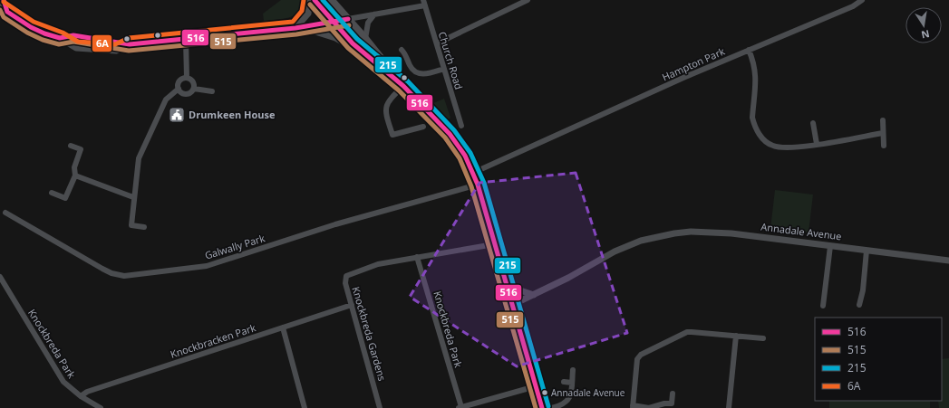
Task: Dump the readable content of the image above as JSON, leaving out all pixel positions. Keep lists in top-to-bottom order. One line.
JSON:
{"streets":{"street":["Church Road","Hampton Park","Annadale Avenue","Galwally Park","Knockbreda Park","Knockbreda Gardens","Knockbracken Park"]},"crossings":[["Knockbreda Park","Knockbreda Gardens"],["Knockbreda Park","Knockbracken Park"],["Knockbreda Gardens","Knockbracken Park"]],"places":{"public building":["Drumkeen House"],"other":["Annadale Avenue"]},"lines":["transit line 516","transit line 215","transit line 6A","transit line 515"],"legend":["516","515","215","6A"],"north":"bottom"}
